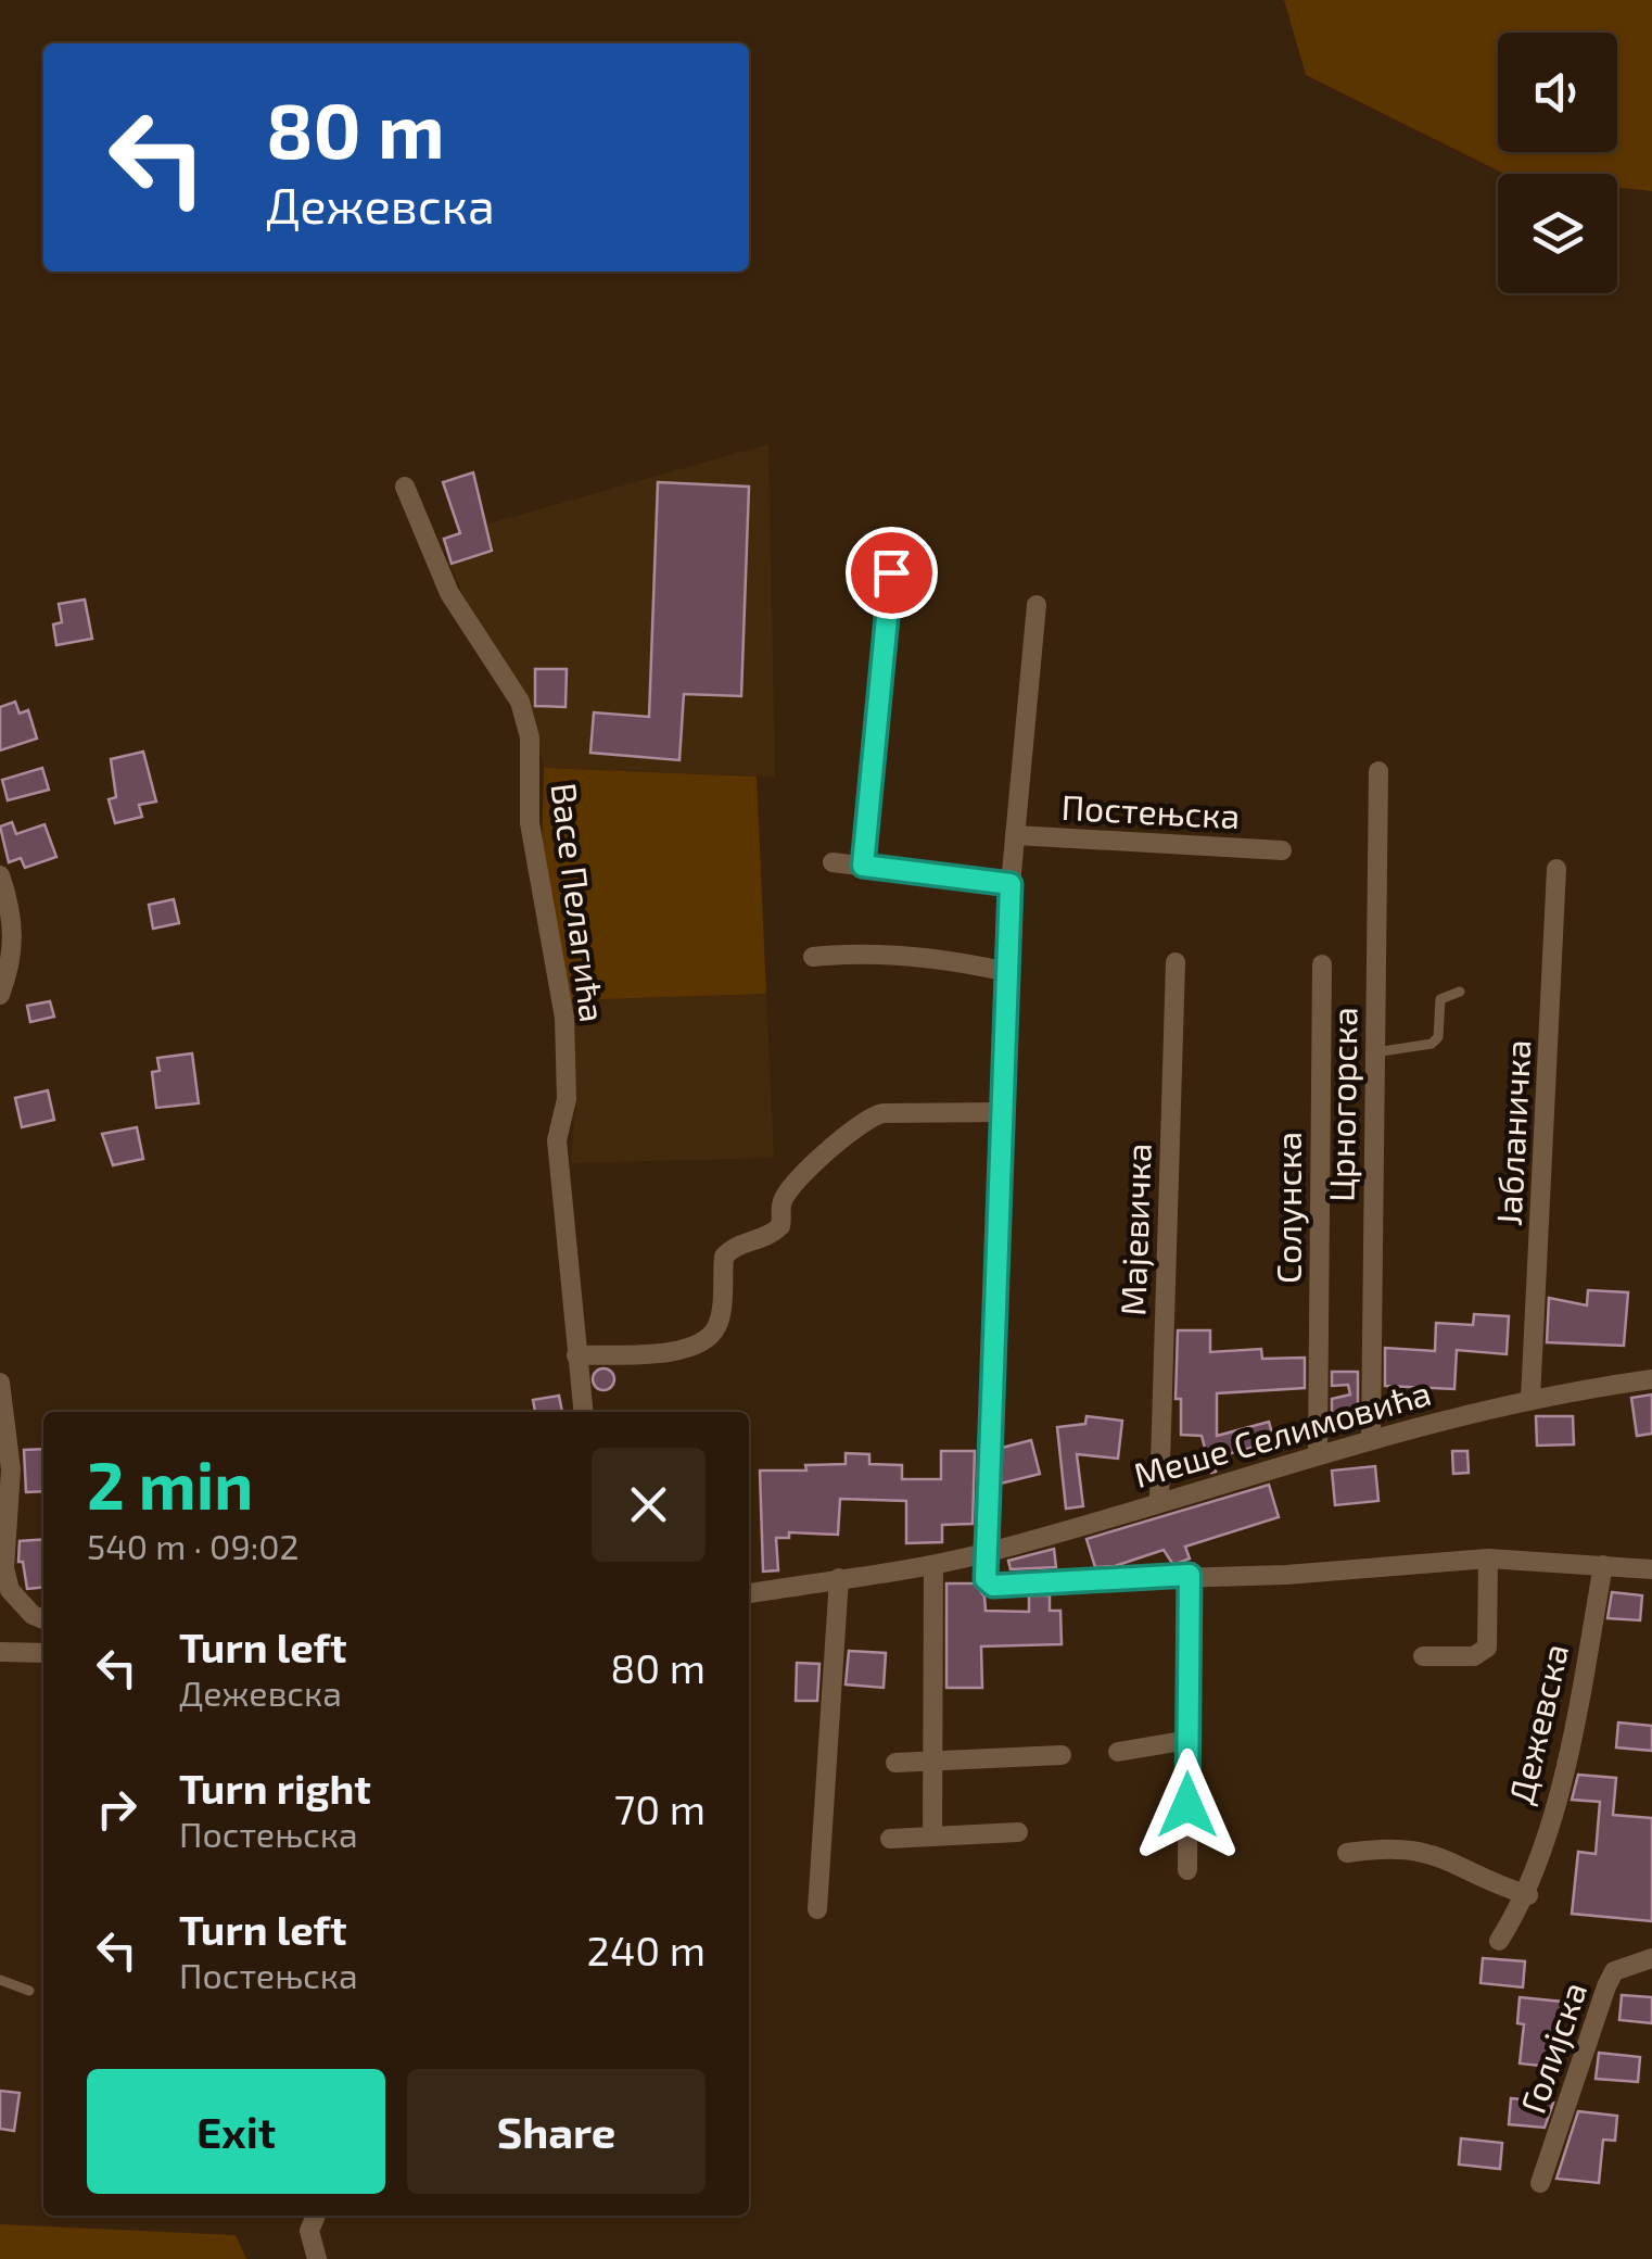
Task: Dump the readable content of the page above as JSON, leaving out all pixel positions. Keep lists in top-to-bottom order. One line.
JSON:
{"streets":{"street":["Постењска","Васе Пелагића","Црногорска","Јабланичка","Солунска","Мајевичка","Меше Селимовића","Дежевска","Голијска"]},"crossings":[["Постењска","Меше Селимовића"],["Црногорска","Меше Селимовића"],["Јабланичка","Меше Селимовића"],["Солунска","Меше Селимовића"],["Мајевичка","Меше Селимовића"]],"page":{"turn":["80 m","Дежевска"],"heading":["2 min","540 m · 09:02"],"list":[{"name":"Turn left","note":"Дежевска","value":"80 m"},{"name":"Turn right","note":"Постењска","value":"70 m"},{"name":"Turn left","note":"Постењска","value":"240 m"}],"buttons":["Exit","Share"]}}
